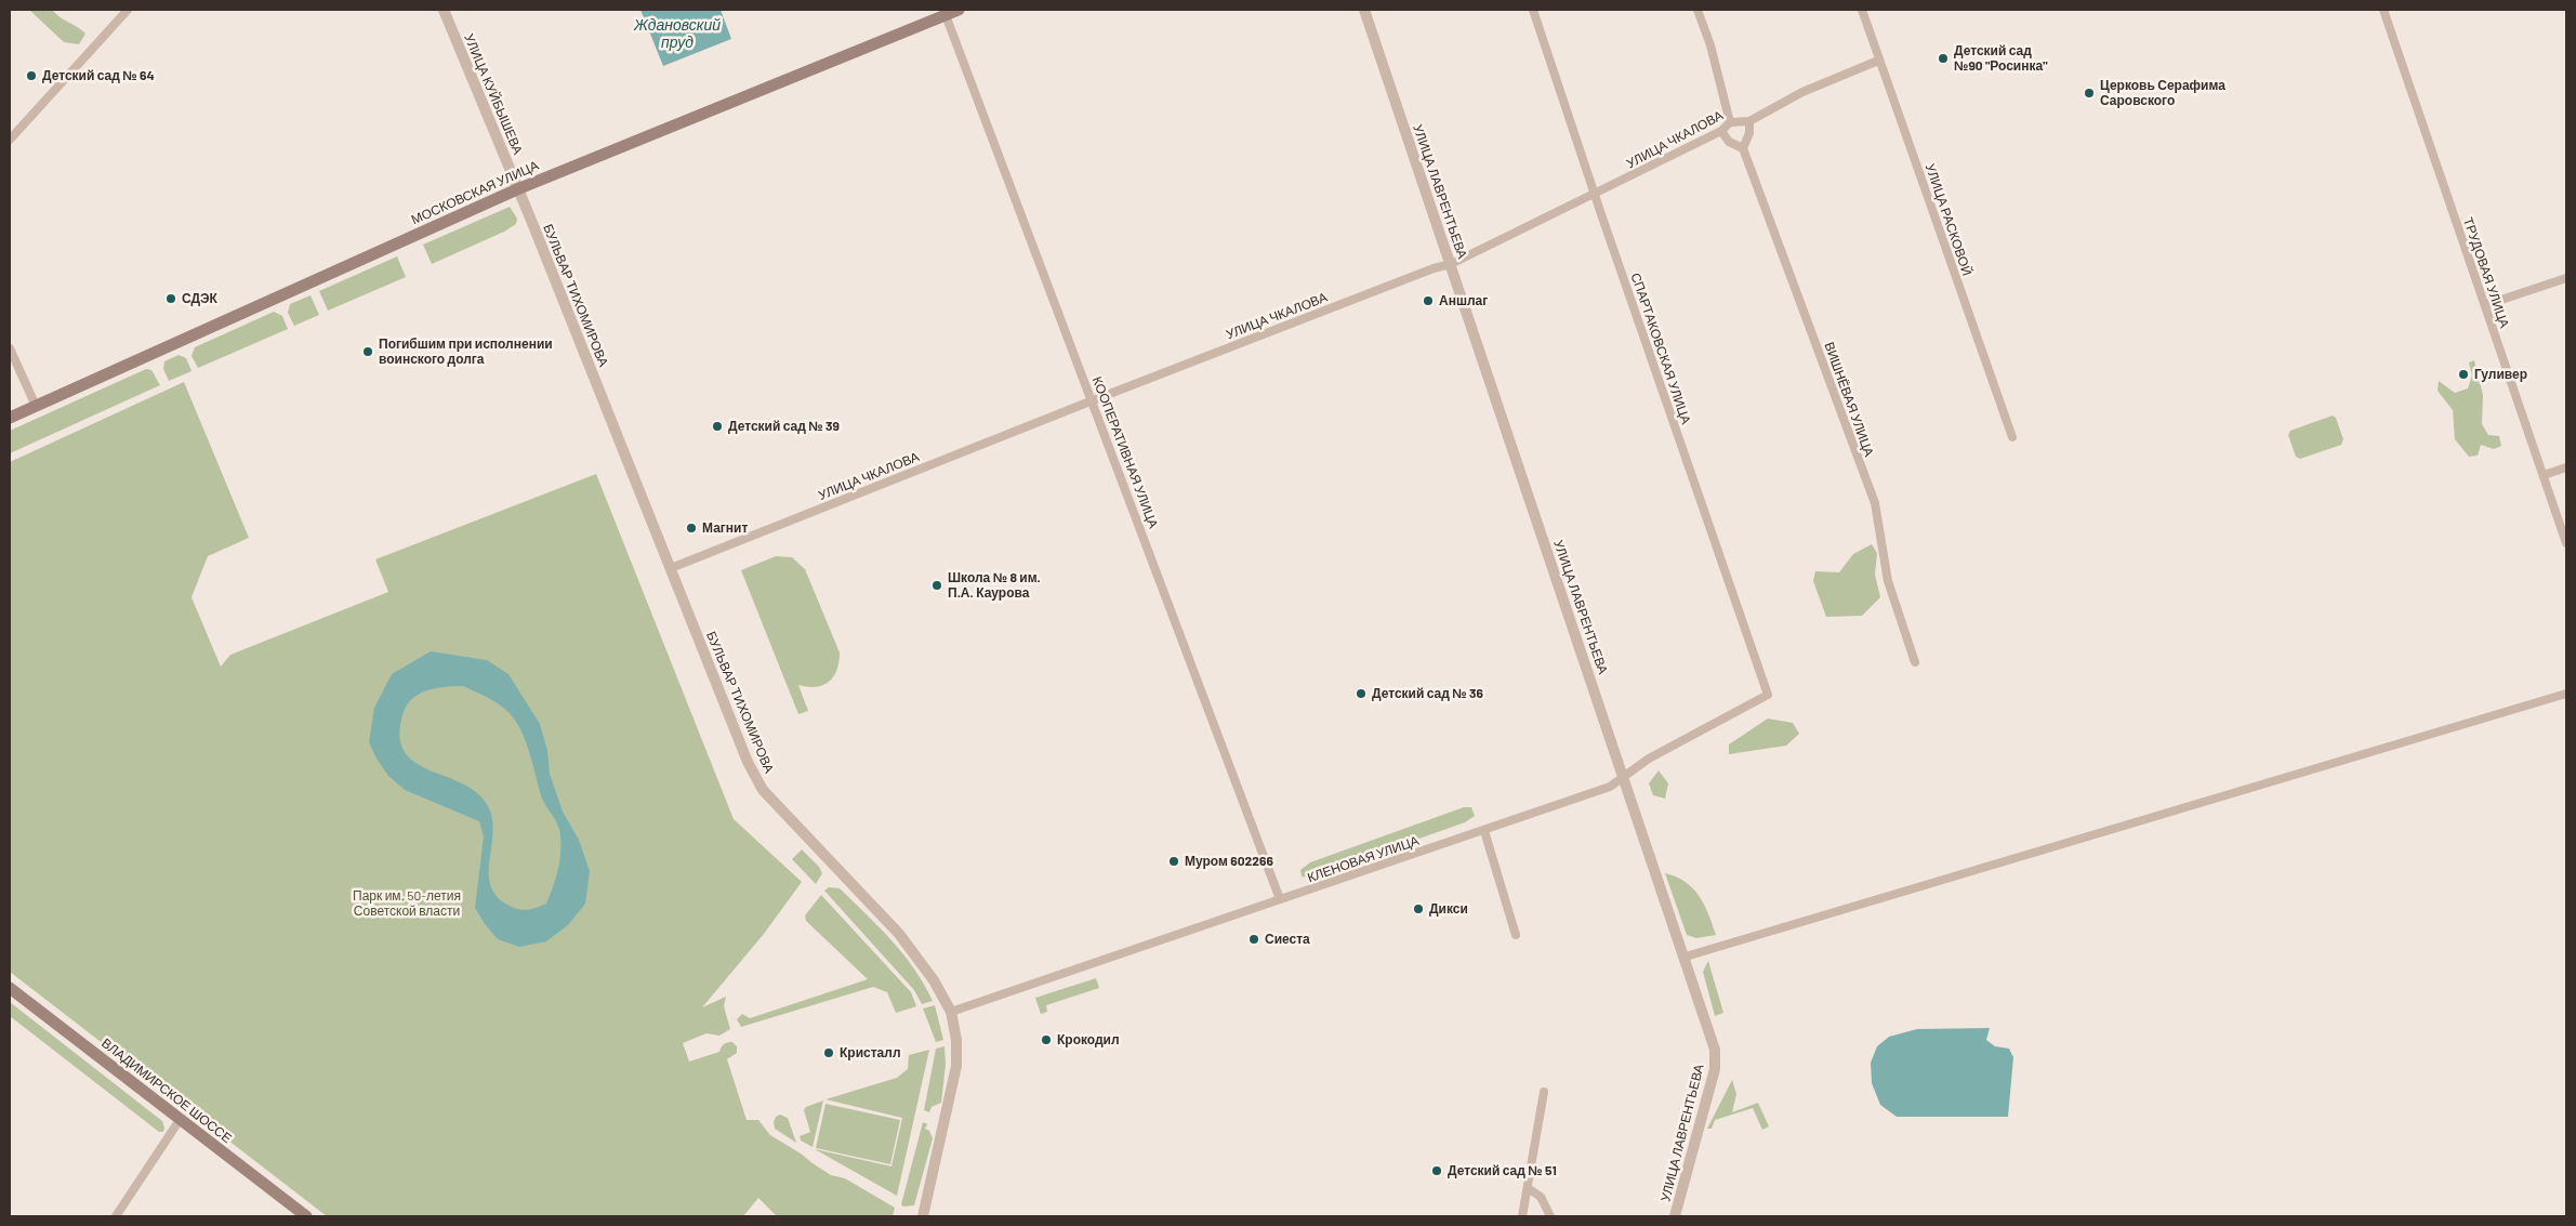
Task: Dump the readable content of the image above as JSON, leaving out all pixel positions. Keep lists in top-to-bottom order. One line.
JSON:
{"streets":{"main road":["МОСКОВСКАЯ УЛИЦА","ВЛАДИМИРСКОЕ ШОССЕ"],"street":["УЛИЦА КУЙБЫШЕВА","УЛИЦА ЧКАЛОВА","УЛИЦА ЛАВРЕНТЬЕВА","УЛИЦА РАСКОВОЙ","ТРУДОВАЯ УЛИЦА","БУЛЬВАР ТИХОМИРОВА","СПАРТАКОВСКАЯ УЛИЦА","ВИШНЁВАЯ УЛИЦА","КООПЕРАТИВНАЯ УЛИЦА","КЛЕНОВАЯ УЛИЦА"]},"crossings":[["УЛИЦА КУЙБЫШЕВА","МОСКОВСКАЯ УЛИЦА"],["УЛИЦА КУЙБЫШЕВА","БУЛЬВАР ТИХОМИРОВА"],["УЛИЦА ЧКАЛОВА","УЛИЦА ЛАВРЕНТЬЕВА"],["УЛИЦА ЧКАЛОВА","УЛИЦА РАСКОВОЙ"],["УЛИЦА ЧКАЛОВА","БУЛЬВАР ТИХОМИРОВА"],["УЛИЦА ЧКАЛОВА","СПАРТАКОВСКАЯ УЛИЦА"],["УЛИЦА ЧКАЛОВА","КООПЕРАТИВНАЯ УЛИЦА"],["УЛИЦА ЛАВРЕНТЬЕВА","КЛЕНОВАЯ УЛИЦА"],["МОСКОВСКАЯ УЛИЦА","БУЛЬВАР ТИХОМИРОВА"],["МОСКОВСКАЯ УЛИЦА","КООПЕРАТИВНАЯ УЛИЦА"],["БУЛЬВАР ТИХОМИРОВА","КЛЕНОВАЯ УЛИЦА"],["СПАРТАКОВСКАЯ УЛИЦА","КЛЕНОВАЯ УЛИЦА"],["КООПЕРАТИВНАЯ УЛИЦА","КЛЕНОВАЯ УЛИЦА"]],"water":["Ждановский пруд"],"parks":["Парк им. 50-летия Советской власти"],"places":["Детский сад №90 \"Росинка\"","Детский сад № 64","Церковь Серафима Саровского","СДЭК","Аншлаг","Погибшим при исполнении воинского долга","Гуливер","Детский сад № 39","Магнит","Школа № 8 им. П.А. Каурова","Детский сад № 36","Муром 602266","Дикси","Сиеста","Крокодил","Кристалл","Детский сад № 51"]}
